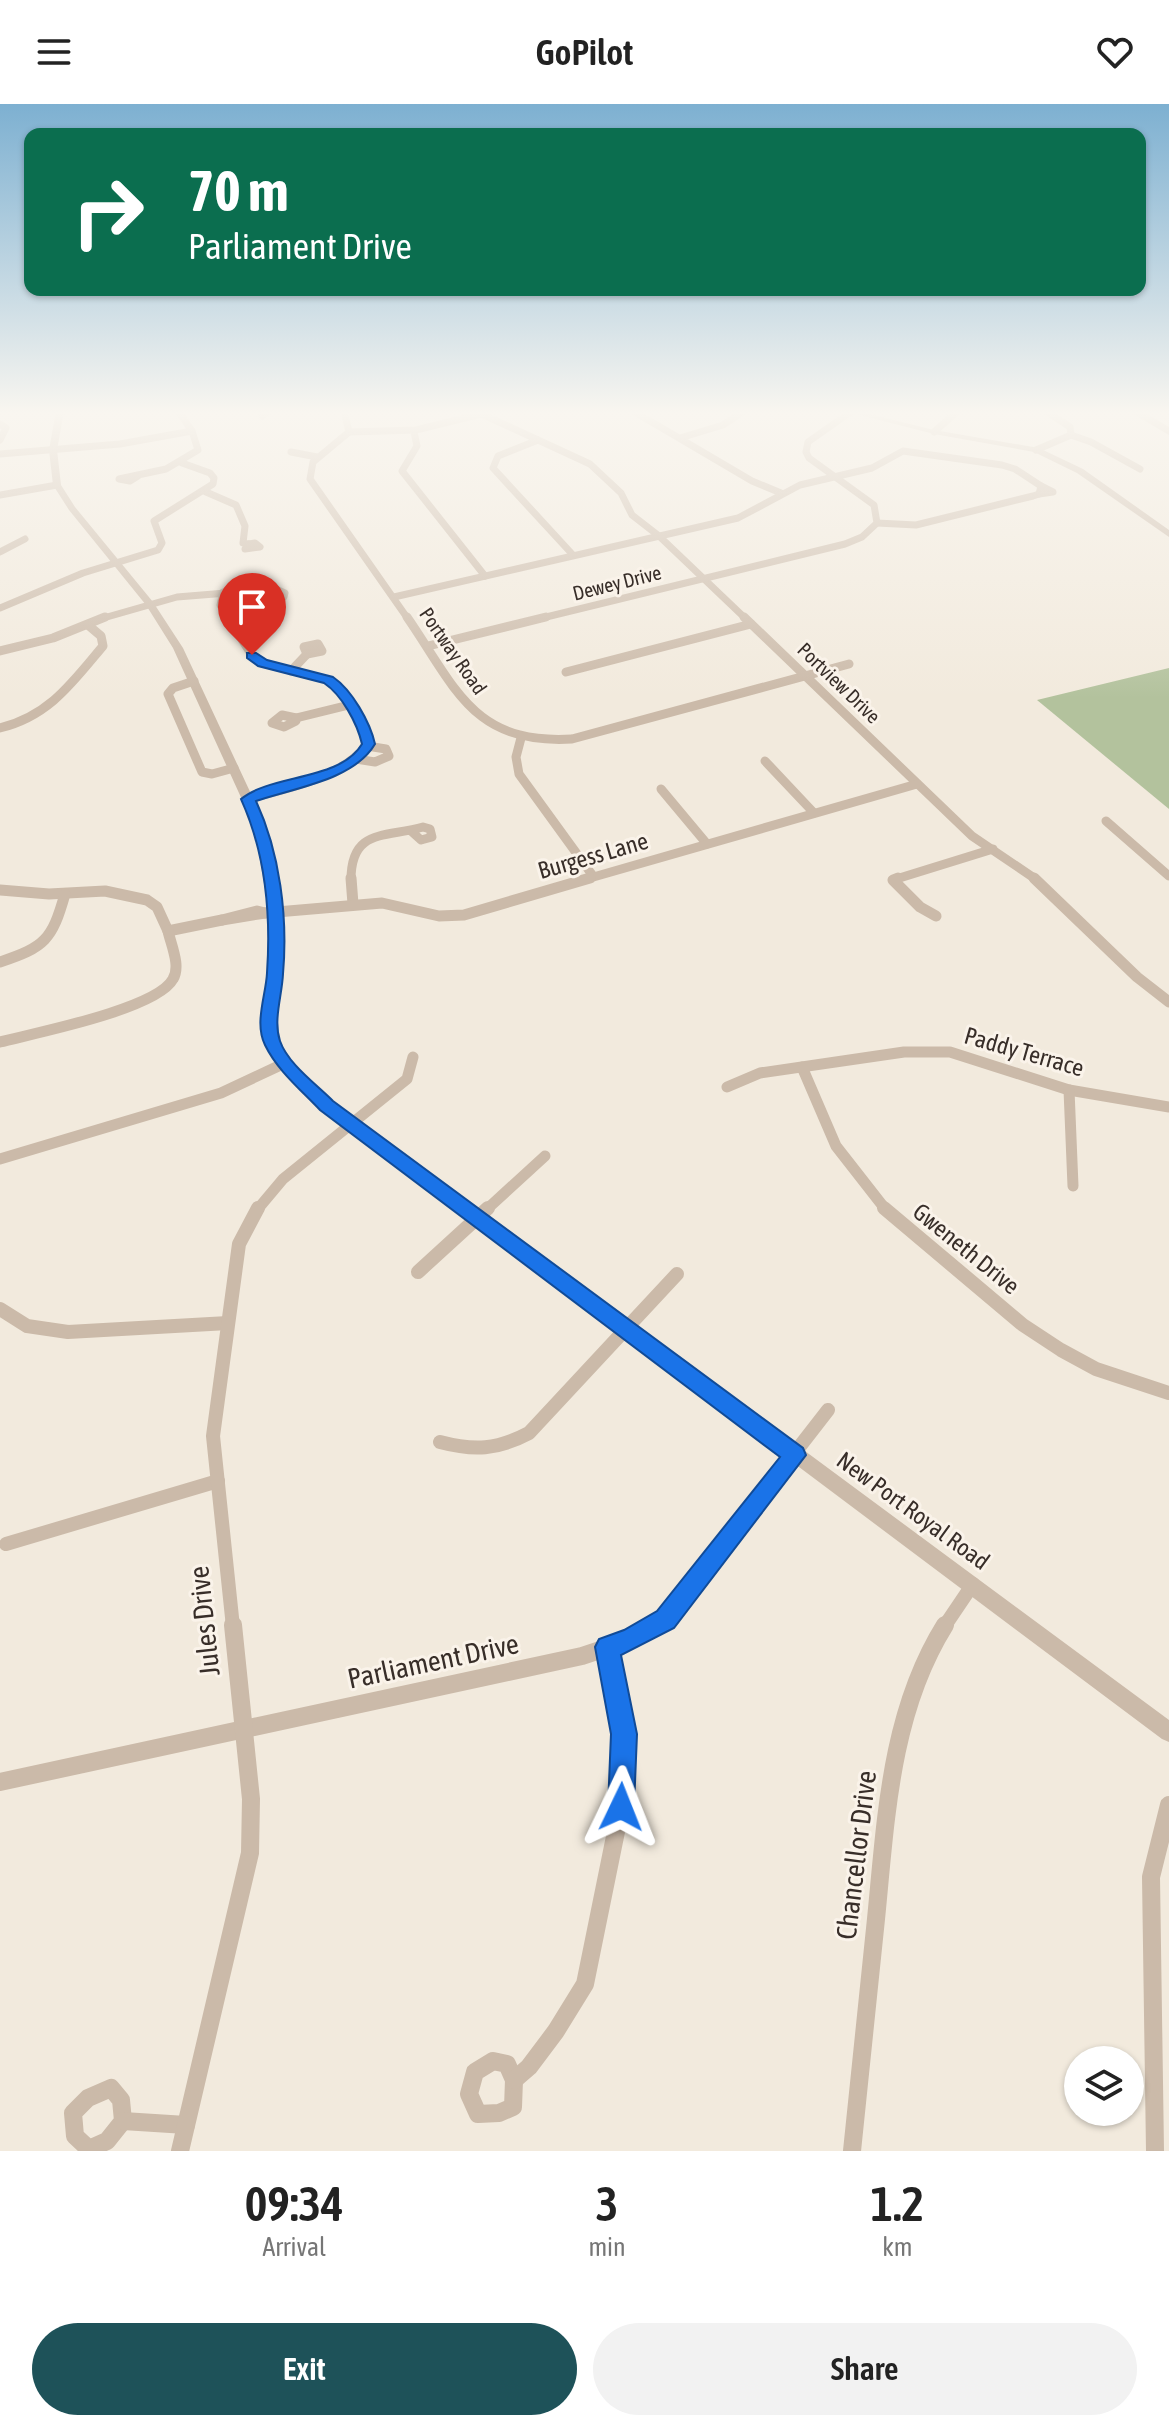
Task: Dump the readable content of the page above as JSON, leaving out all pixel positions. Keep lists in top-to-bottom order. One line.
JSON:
{"streets":{"street":["Dewey Drive","Portway Road","Portview Drive","Burgess Lane","Paddy Terrace","Gweneth Drive","New Port Royal Road","Jules Drive","Parliament Drive","Chancellor Drive"]},"crossings":[["Dewey Drive","Portway Road"],["Dewey Drive","Portview Drive"],["Portway Road","Portview Drive"],["Portview Drive","Burgess Lane"],["Burgess Lane","New Port Royal Road"],["Paddy Terrace","Gweneth Drive"],["New Port Royal Road","Jules Drive"],["New Port Royal Road","Parliament Drive"],["New Port Royal Road","Chancellor Drive"],["Jules Drive","Parliament Drive"]],"page":{"header":"GoPilot","turn":["70 m","Parliament Drive"],"eta":["09:34","Arrival","3","min","1.2","km"],"buttons":["Exit","Share"]}}
